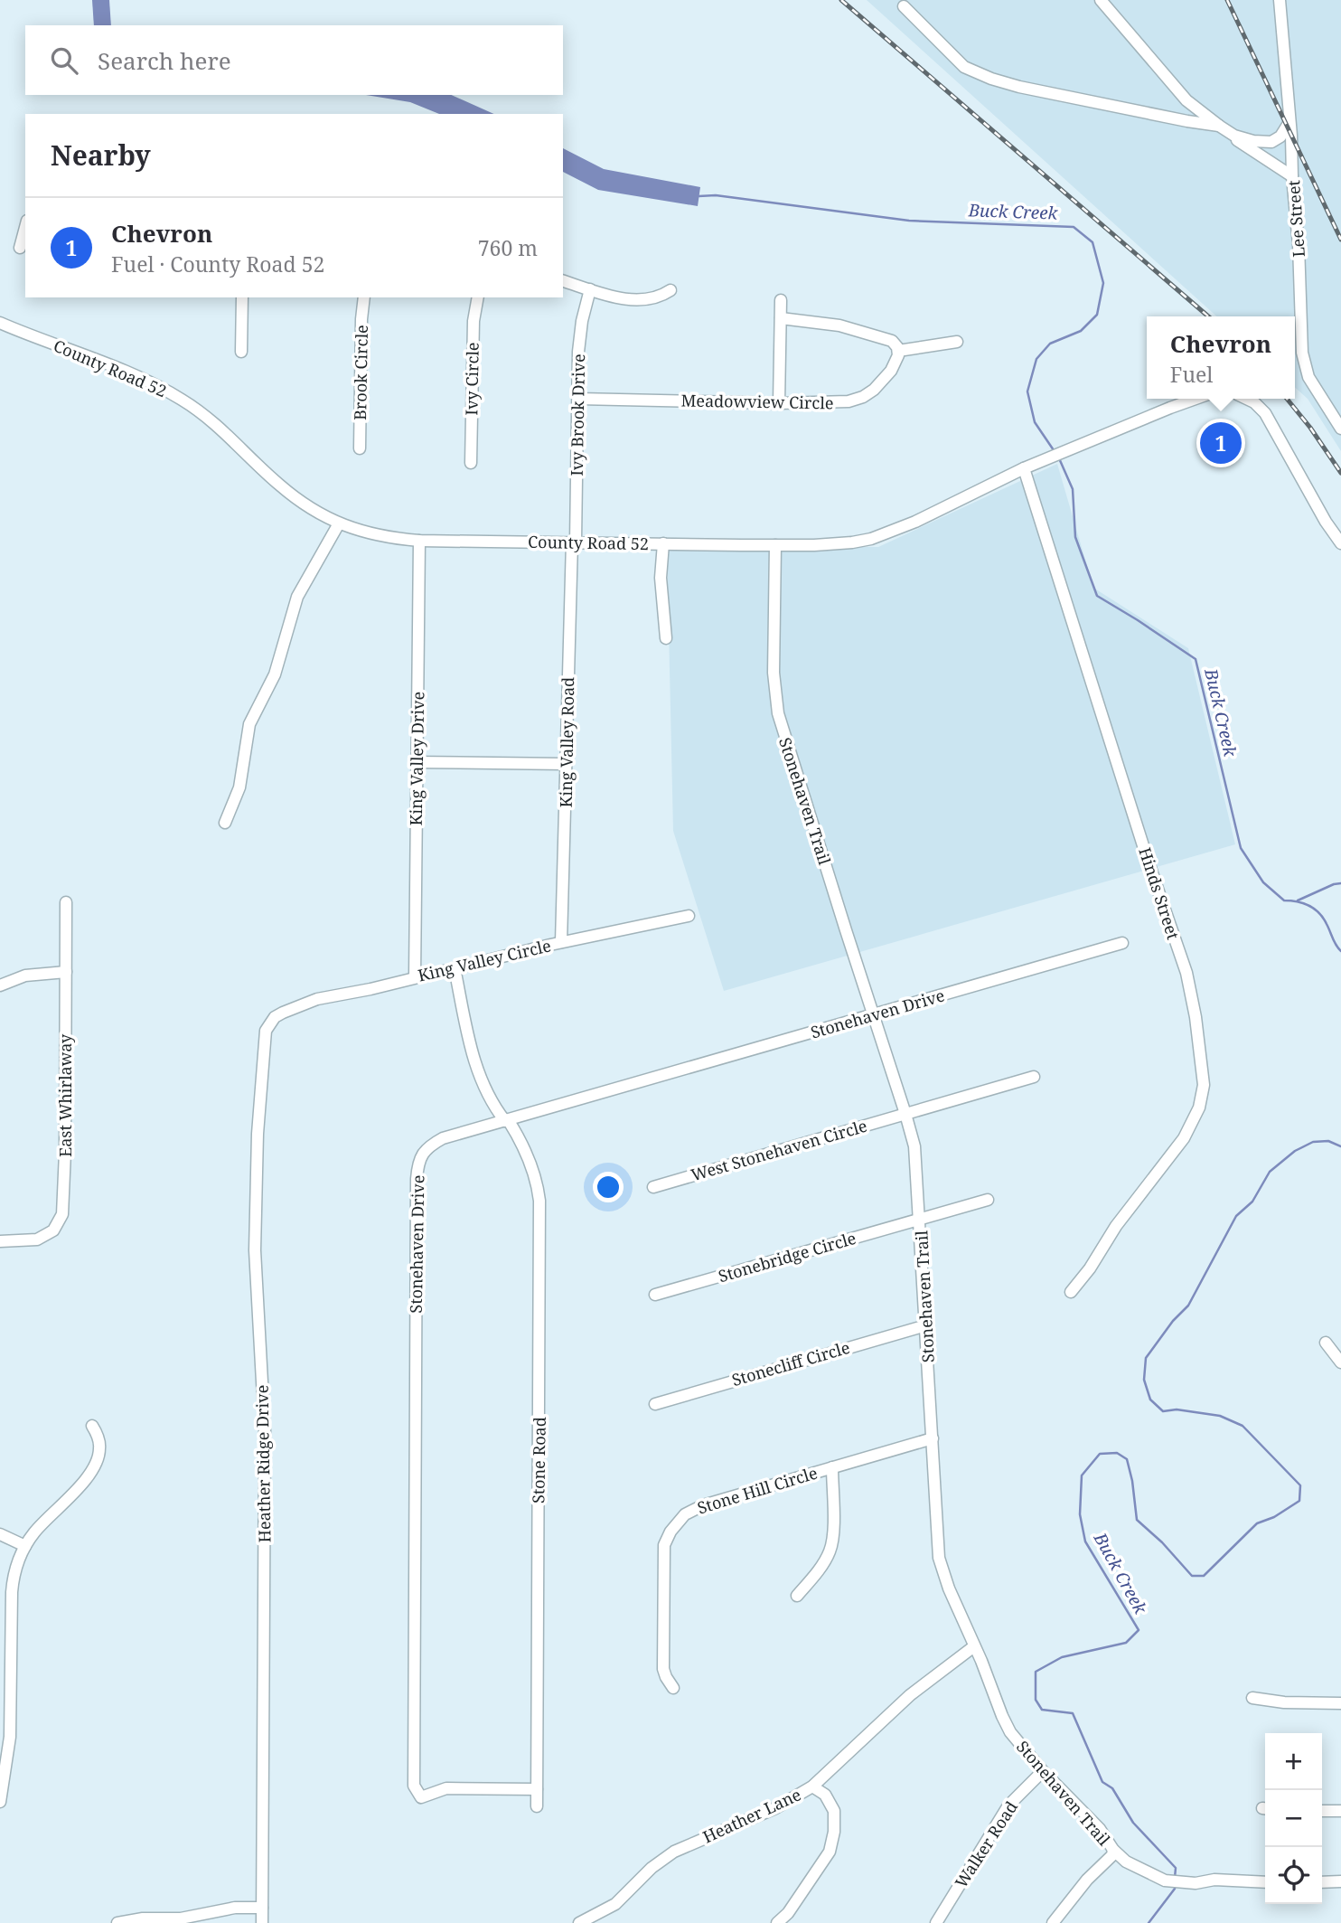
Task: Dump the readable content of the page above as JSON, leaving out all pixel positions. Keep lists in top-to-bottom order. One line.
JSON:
{"streets":{"street":["Lee Street","County Road 52","Brook Circle","Ivy Circle","Meadowview Circle","Ivy Brook Drive","King Valley Road","King Valley Drive","Stonehaven Trail","Hinds Street","King Valley Circle","Stonehaven Drive","East Whirlaway","West Stonehaven Circle","Stonebridge Circle","Stonecliff Circle","Stone Road","Heather Ridge Drive","Stone Hill Circle","Heather Lane","Walker Road"]},"crossings":[["County Road 52","Ivy Brook Drive"],["County Road 52","King Valley Road"],["County Road 52","King Valley Drive"],["County Road 52","Stonehaven Trail"],["County Road 52","Hinds Street"],["Meadowview Circle","Ivy Brook Drive"],["Ivy Brook Drive","King Valley Road"],["King Valley Road","King Valley Circle"],["King Valley Drive","King Valley Circle"],["Stonehaven Trail","Stonehaven Drive"],["Stonehaven Trail","West Stonehaven Circle"],["Stonehaven Trail","Stonebridge Circle"],["Stonehaven Trail","Stonecliff Circle"],["Stonehaven Trail","Stone Hill Circle"],["Stonehaven Trail","Heather Lane"],["Stonehaven Trail","Walker Road"],["King Valley Circle","Stone Road"],["King Valley Circle","Heather Ridge Drive"],["Stonehaven Drive","Stone Road"]],"water":["Buck Creek"],"page":{"search":"Search here","heading":"Nearby","list":[{"mark":"1","name":"Chevron","note":"Fuel · County Road 52","value":"760 m"}],"popup":["Chevron","Fuel"],"pins":"1","map_buttons":["+","−"]}}
